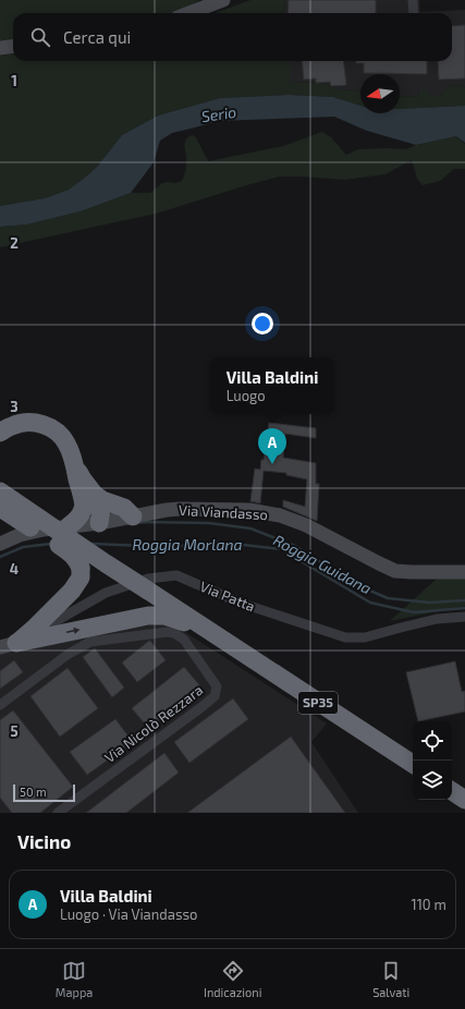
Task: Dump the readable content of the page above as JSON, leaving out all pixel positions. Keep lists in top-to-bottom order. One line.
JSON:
{"streets":{"highway":["SP35"],"street":["Via Viandasso","Via Patta","Via Nicolò Rezzara"]},"water":["Serio","Roggia Morlana","Roggia Guidana"],"scale_bar":"50 m","north":"left","page":{"search":"Cerca qui","popup":["Villa Baldini","Luogo"],"pins":"A","scale":"50 m","heading":"Vicino","list":[{"mark":"A","name":"Villa Baldini","note":"Luogo · Via Viandasso","value":"110 m"}],"nav":["Mappa","Indicazioni","Salvati"]},"grid":{"rows":["1","2","3","4","5"]}}
